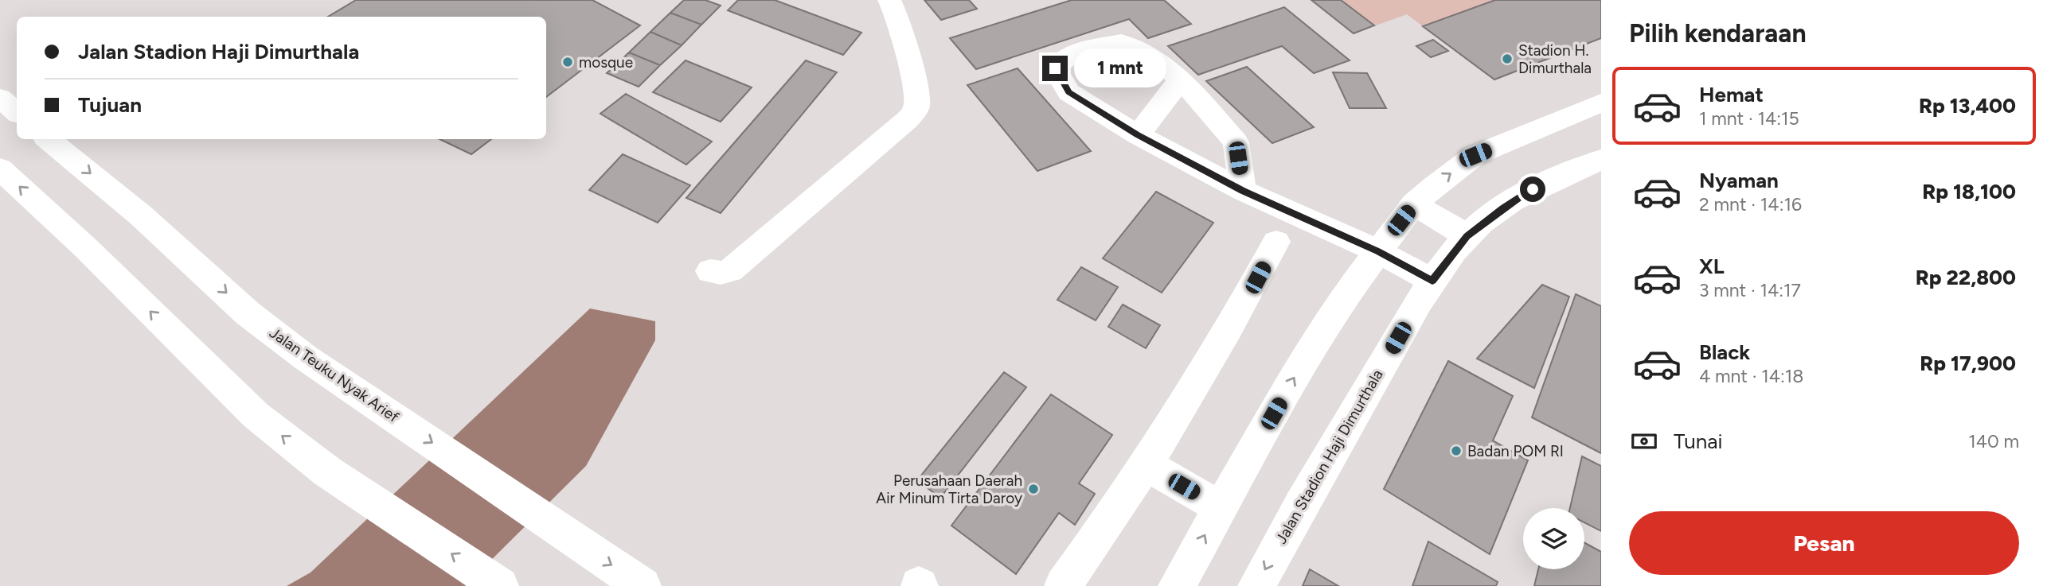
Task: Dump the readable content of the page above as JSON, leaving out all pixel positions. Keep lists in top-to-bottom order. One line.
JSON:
{"streets":{"main road":["Jalan Teuku Nyak Arief","Jalan Stadion Haji Dimurthala"]},"places":["Stadion H. Dimurthala","mosque","Badan POM RI","Perusahaan Daerah Air Minum Tirta Daroy"],"page":{"heading":"Pilih kendaraan","banner":["Jalan Stadion Haji Dimurthala","Tujuan"],"bubble":"1 mnt","list":[{"name":"Hemat","note":"1 mnt · 14:15","value":"Rp 13,400"},{"name":"Nyaman","note":"2 mnt · 14:16","value":"Rp 18,100"},{"name":"XL","note":"3 mnt · 14:17","value":"Rp 22,800"},{"name":"Black","note":"4 mnt · 14:18","value":"Rp 17,900"}],"pay":["Tunai","140 m"],"buttons":"Pesan"}}
